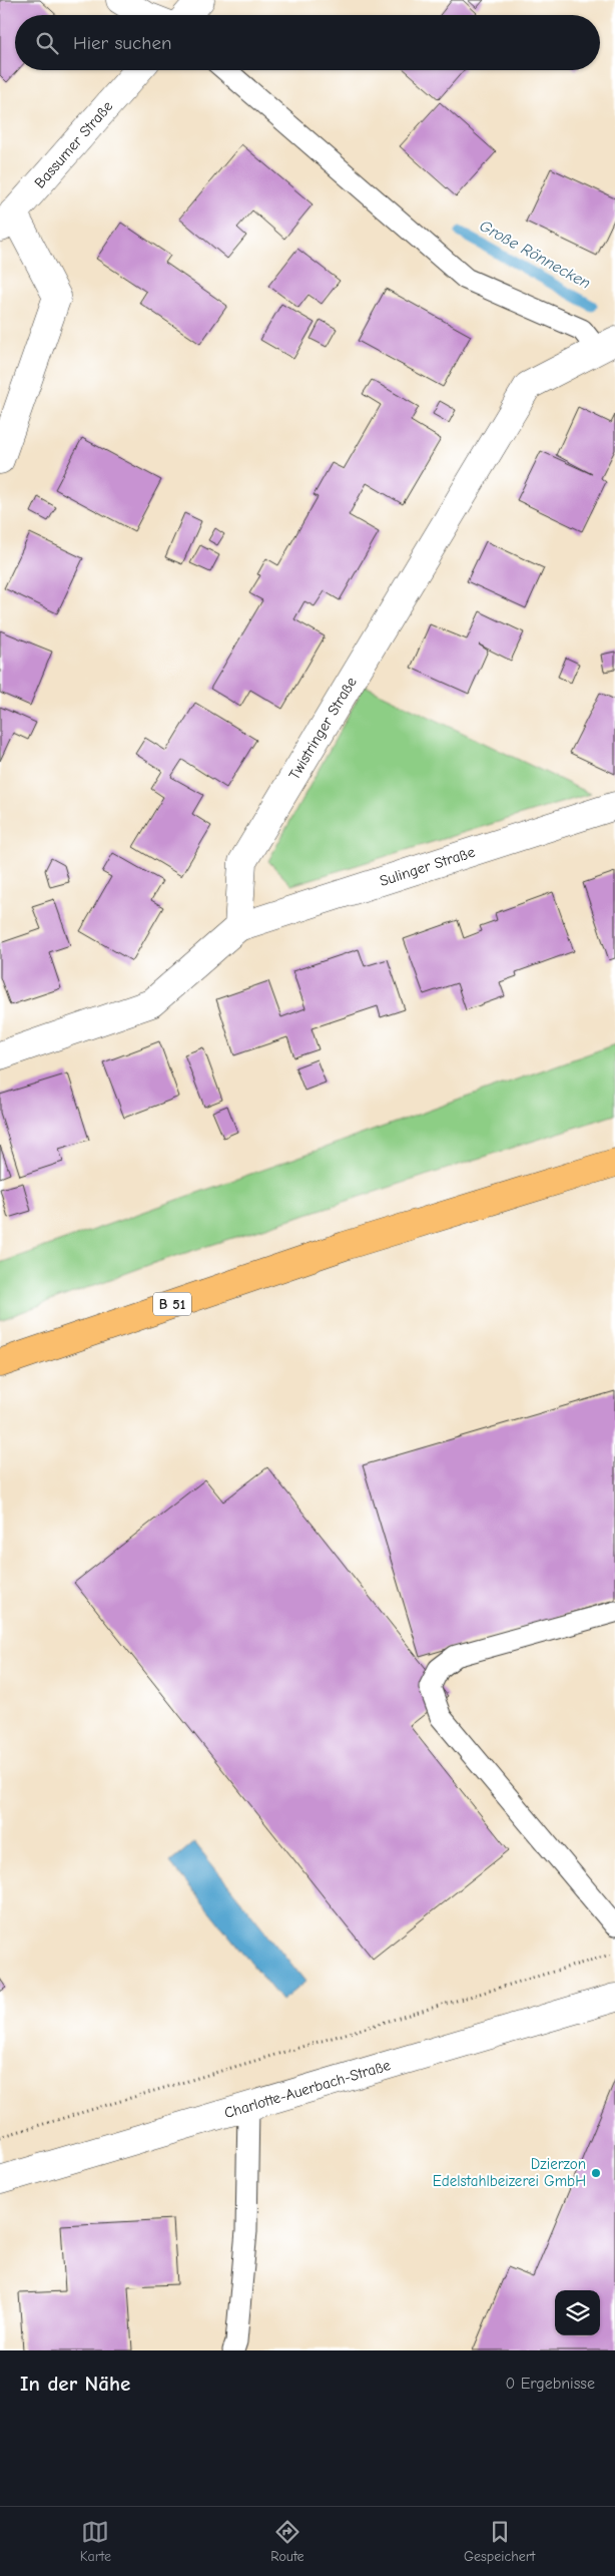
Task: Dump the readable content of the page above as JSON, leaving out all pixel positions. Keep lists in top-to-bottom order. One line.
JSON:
{"streets":{"main road":["B 51"],"street":["Bassumer Straße","Twistringer Straße","Sulinger Straße","Charlotte-Auerbach-Straße"]},"crossings":[["Twistringer Straße","Sulinger Straße"]],"water":["Große Rönnecken"],"places":["Dzierzon Edelstahlbeizerei GmbH"],"page":{"search":"Hier suchen","heading":["In der Nähe","0 Ergebnisse"],"nav":["Karte","Route","Gespeichert"]}}
